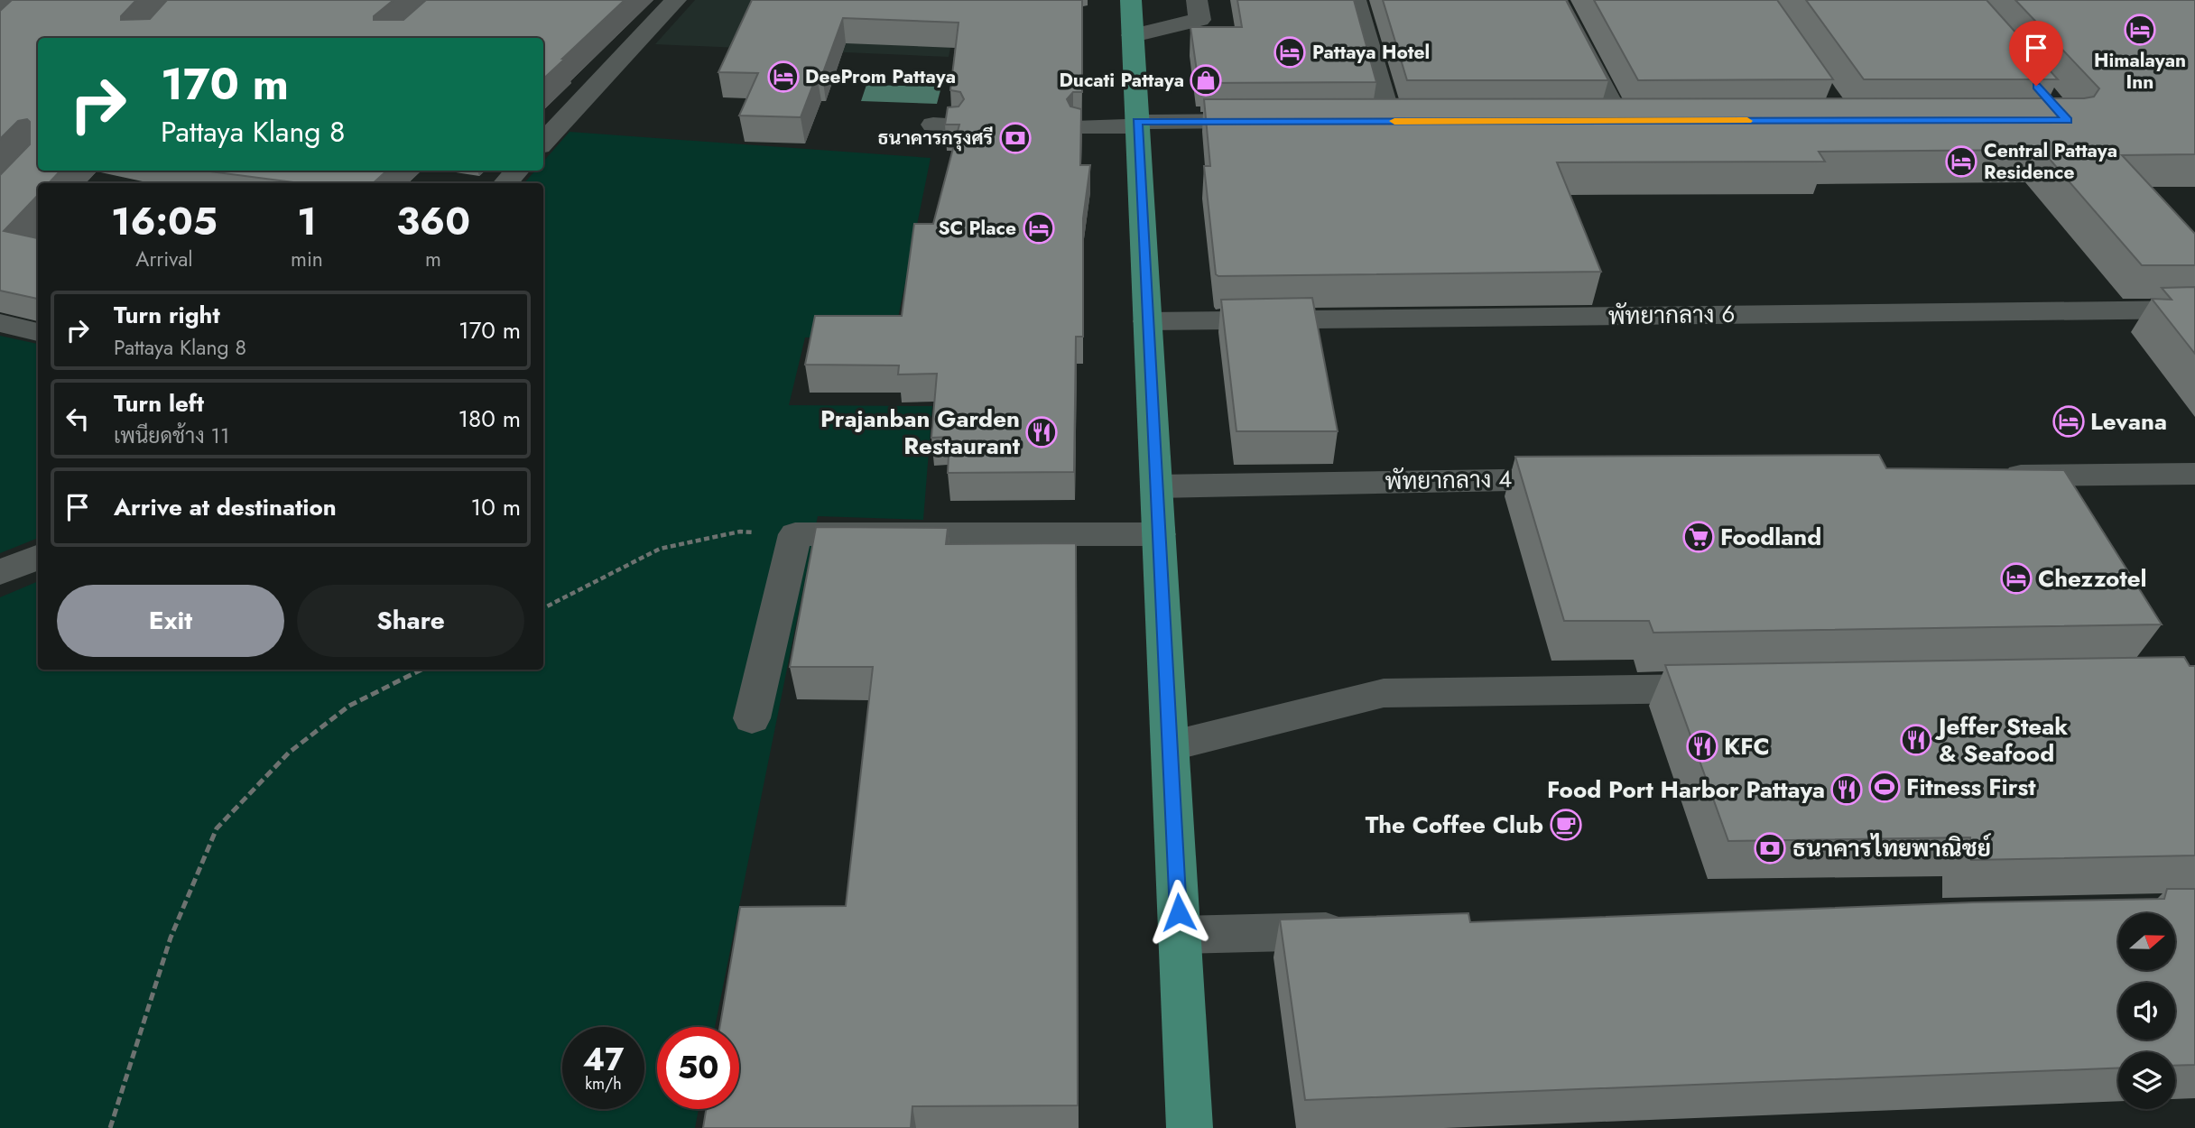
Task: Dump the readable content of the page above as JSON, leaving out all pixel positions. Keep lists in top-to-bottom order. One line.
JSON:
{"streets":{"street":["พัทยากลาง 6","พัทยากลาง 4"]},"places":{"hotel":["Himalayan Inn","Pattaya Hotel","DeeProm Pattaya","Central Pattaya Residence","SC Place","Levana","Chezzotel"],"shop":["Ducati Pattaya"],"bank":["ธนาคารกรุงศรี","ธนาคารไทยพาณิชย์"],"restaurant":["Prajanban Garden Restaurant","Jeffer Steak & Seafood","KFC","Food Port Harbor Pattaya"],"supermarket":["Foodland"],"sports":["Fitness First"],"cafe":["The Coffee Club"]},"north":"right","page":{"turn":["170 m","Pattaya Klang 8"],"eta":["16:05","Arrival","1","min","360","m"],"list":[{"name":"Turn right","note":"Pattaya Klang 8","value":"170 m"},{"name":"Turn left","note":"เพนียดช้าง 11","value":"180 m"},{"name":"Arrive at destination","value":"10 m"}],"buttons":["Exit","Share"],"speed":"47 km/h","limit":"50"}}
